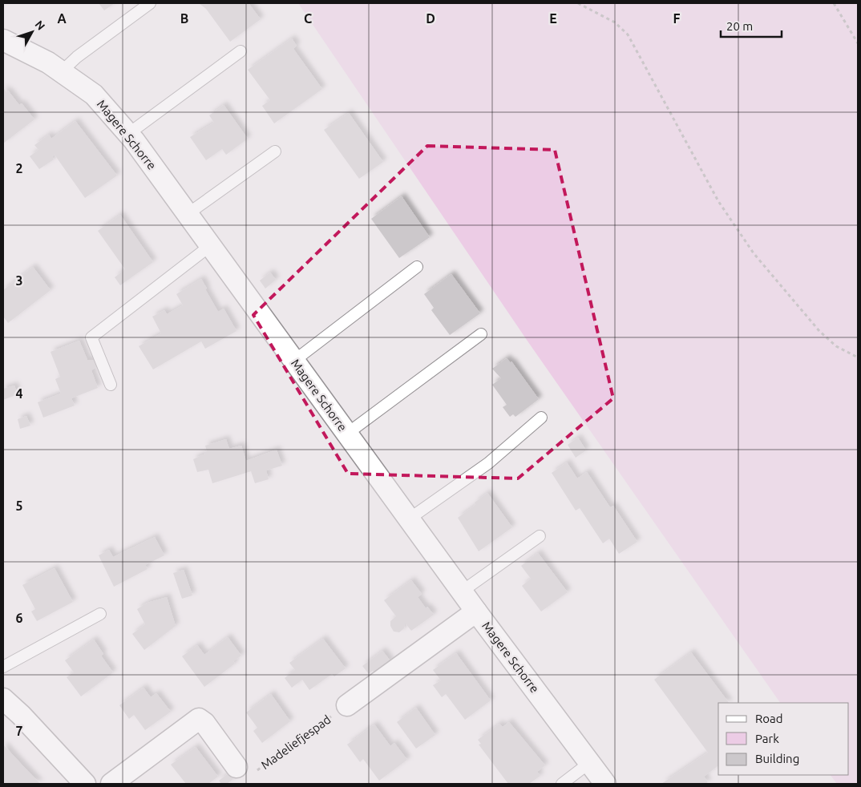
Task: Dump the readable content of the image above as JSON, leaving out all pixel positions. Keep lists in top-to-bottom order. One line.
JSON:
{"streets":{"street":["Magere Schorre"],"path":["Madeliefjespad"]},"legend":["Road","Park","Building"],"scale_bar":"20 m","north":"top right","grid":{"columns":["A","B","C","D","E","F"],"rows":["2","3","4","5","6","7"]}}
